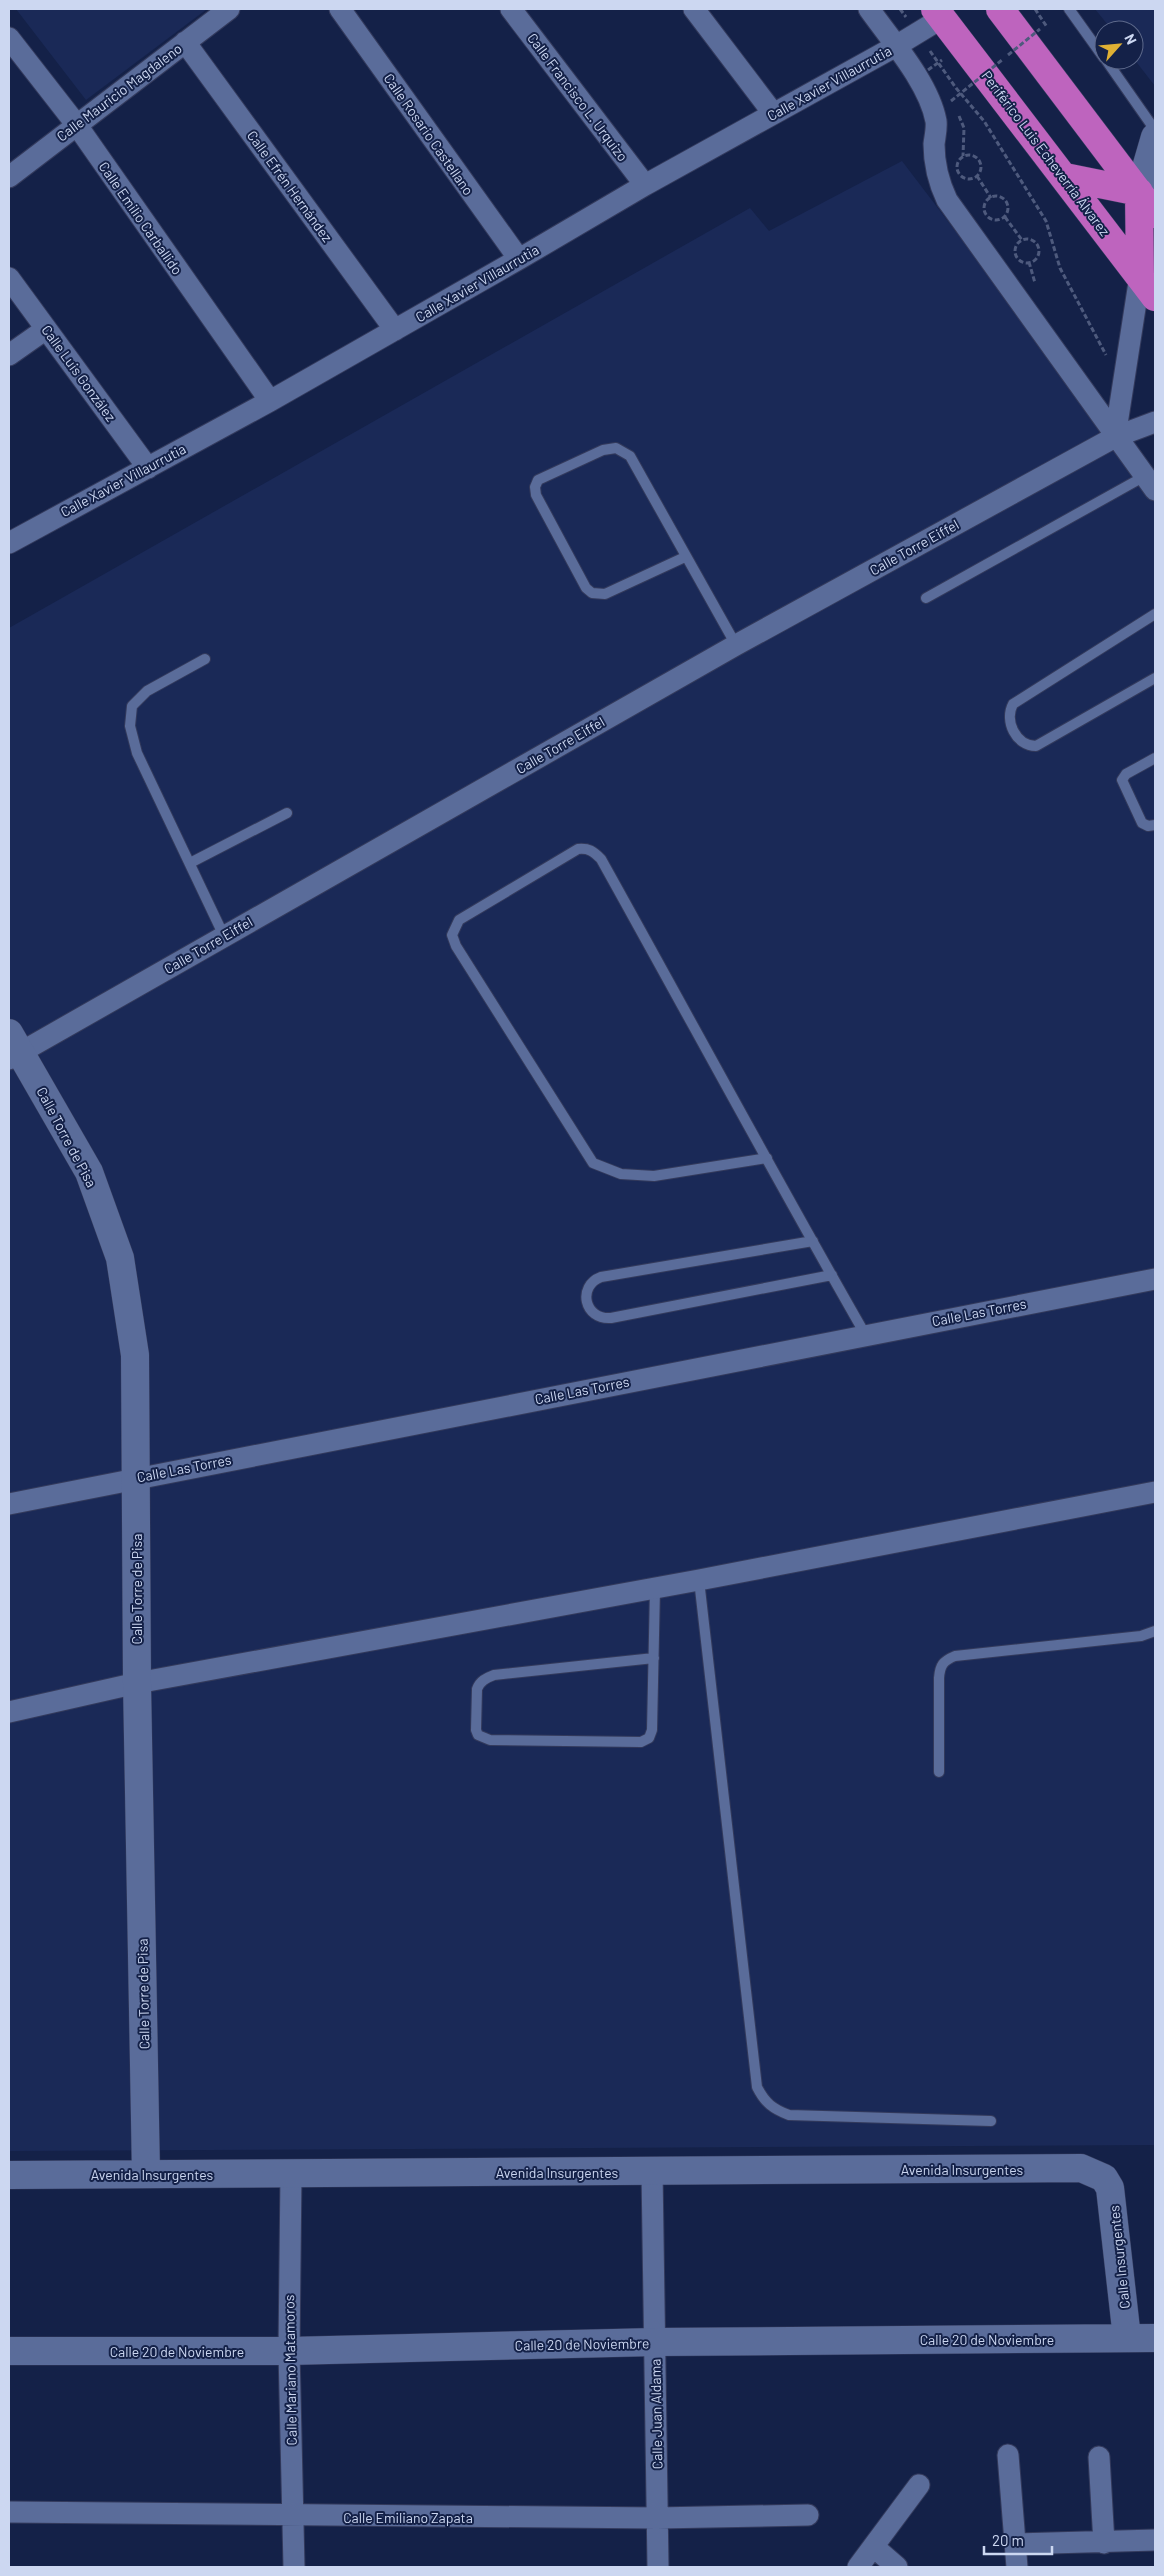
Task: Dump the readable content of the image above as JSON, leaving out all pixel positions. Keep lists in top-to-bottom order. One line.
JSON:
{"streets":{"highway":["Periférico Luis Echeverría Álvarez"],"street":["Calle Xavier Villaurrutia","Calle Mauricio Magdaleno","Calle Francisco L. Urquizo","Calle Rosario Castellano","Calle Efrén Hernández","Calle Emilio Carballido","Calle Luis González","Calle Torre Eiffel","Calle Torre de Pisa","Calle Las Torres","Avenida Insurgentes","Calle Insurgentes","Calle 20 de Noviembre","Calle Mariano Matamoros","Calle Juan Aldama","Calle Emiliano Zapata"]},"crossings":[["Calle Xavier Villaurrutia","Calle Francisco L. Urquizo"],["Calle Xavier Villaurrutia","Calle Rosario Castellano"],["Calle Xavier Villaurrutia","Periférico Luis Echeverría Álvarez"],["Calle Xavier Villaurrutia","Calle Efrén Hernández"],["Calle Xavier Villaurrutia","Calle Emilio Carballido"],["Calle Xavier Villaurrutia","Calle Luis González"],["Calle Mauricio Magdaleno","Calle Efrén Hernández"],["Calle Mauricio Magdaleno","Calle Emilio Carballido"],["Calle Torre Eiffel","Calle Torre de Pisa"],["Calle Torre de Pisa","Calle Las Torres"],["Calle Torre de Pisa","Avenida Insurgentes"],["Avenida Insurgentes","Calle Insurgentes"],["Avenida Insurgentes","Calle Mariano Matamoros"],["Avenida Insurgentes","Calle Juan Aldama"],["Calle Insurgentes","Calle 20 de Noviembre"],["Calle 20 de Noviembre","Calle Mariano Matamoros"],["Calle 20 de Noviembre","Calle Juan Aldama"],["Calle Mariano Matamoros","Calle Emiliano Zapata"],["Calle Juan Aldama","Calle Emiliano Zapata"]],"scale_bar":"20 m","north":"top right"}
